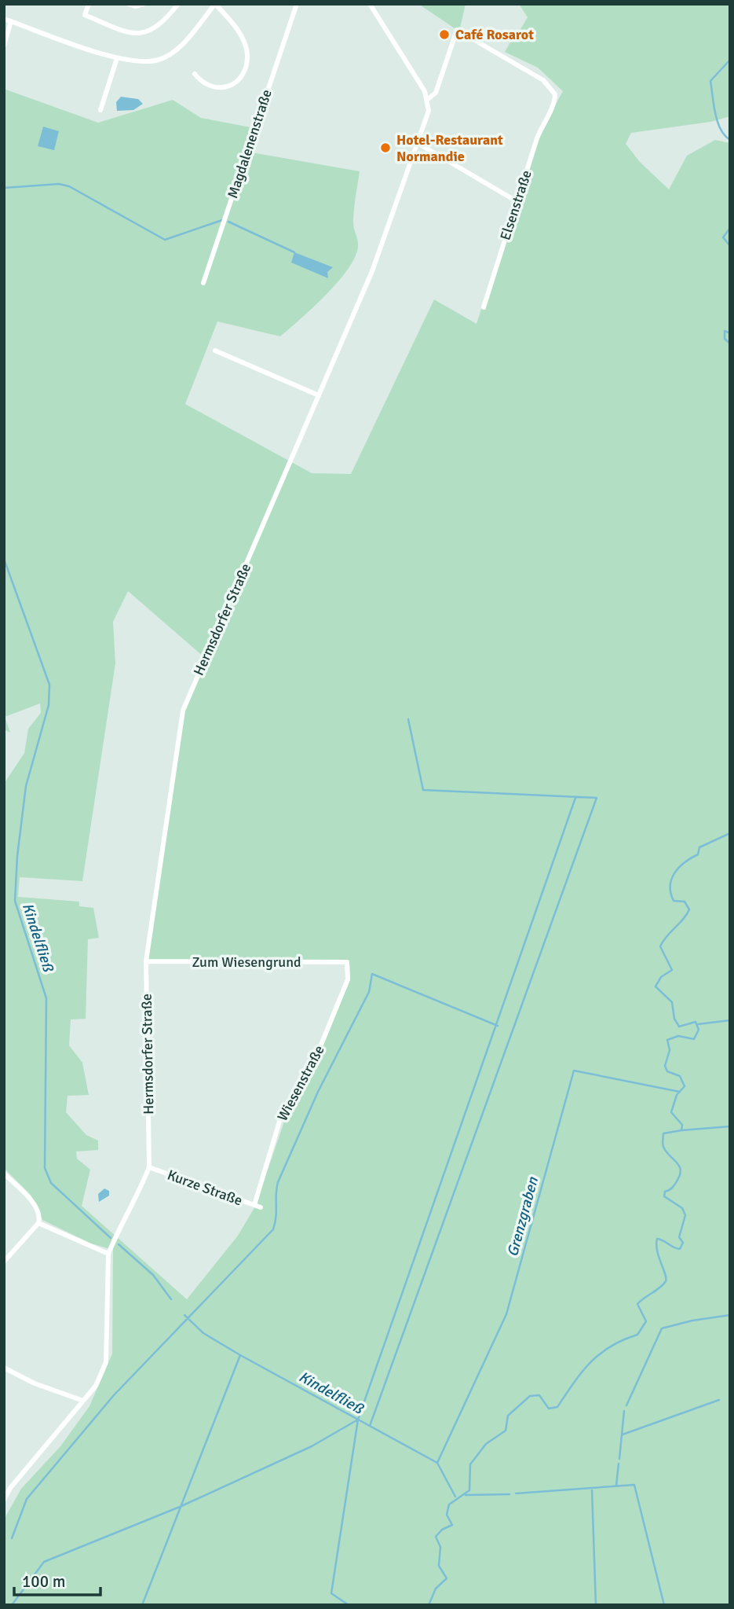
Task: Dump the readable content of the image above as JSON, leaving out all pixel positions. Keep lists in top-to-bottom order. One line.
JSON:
{"streets":{"street":["Magdalenenstraße","Elsenstraße","Hermsdorfer Straße","Zum Wiesengrund","Wiesenstraße","Kurze Straße"]},"crossings":[["Elsenstraße","Hermsdorfer Straße"],["Hermsdorfer Straße","Zum Wiesengrund"],["Hermsdorfer Straße","Kurze Straße"],["Zum Wiesengrund","Wiesenstraße"],["Wiesenstraße","Kurze Straße"]],"water":["Kindelfließ","Grenzgraben"],"places":["Café Rosarot","Hotel-Restaurant Normandie"],"scale_bar":"100 m"}
